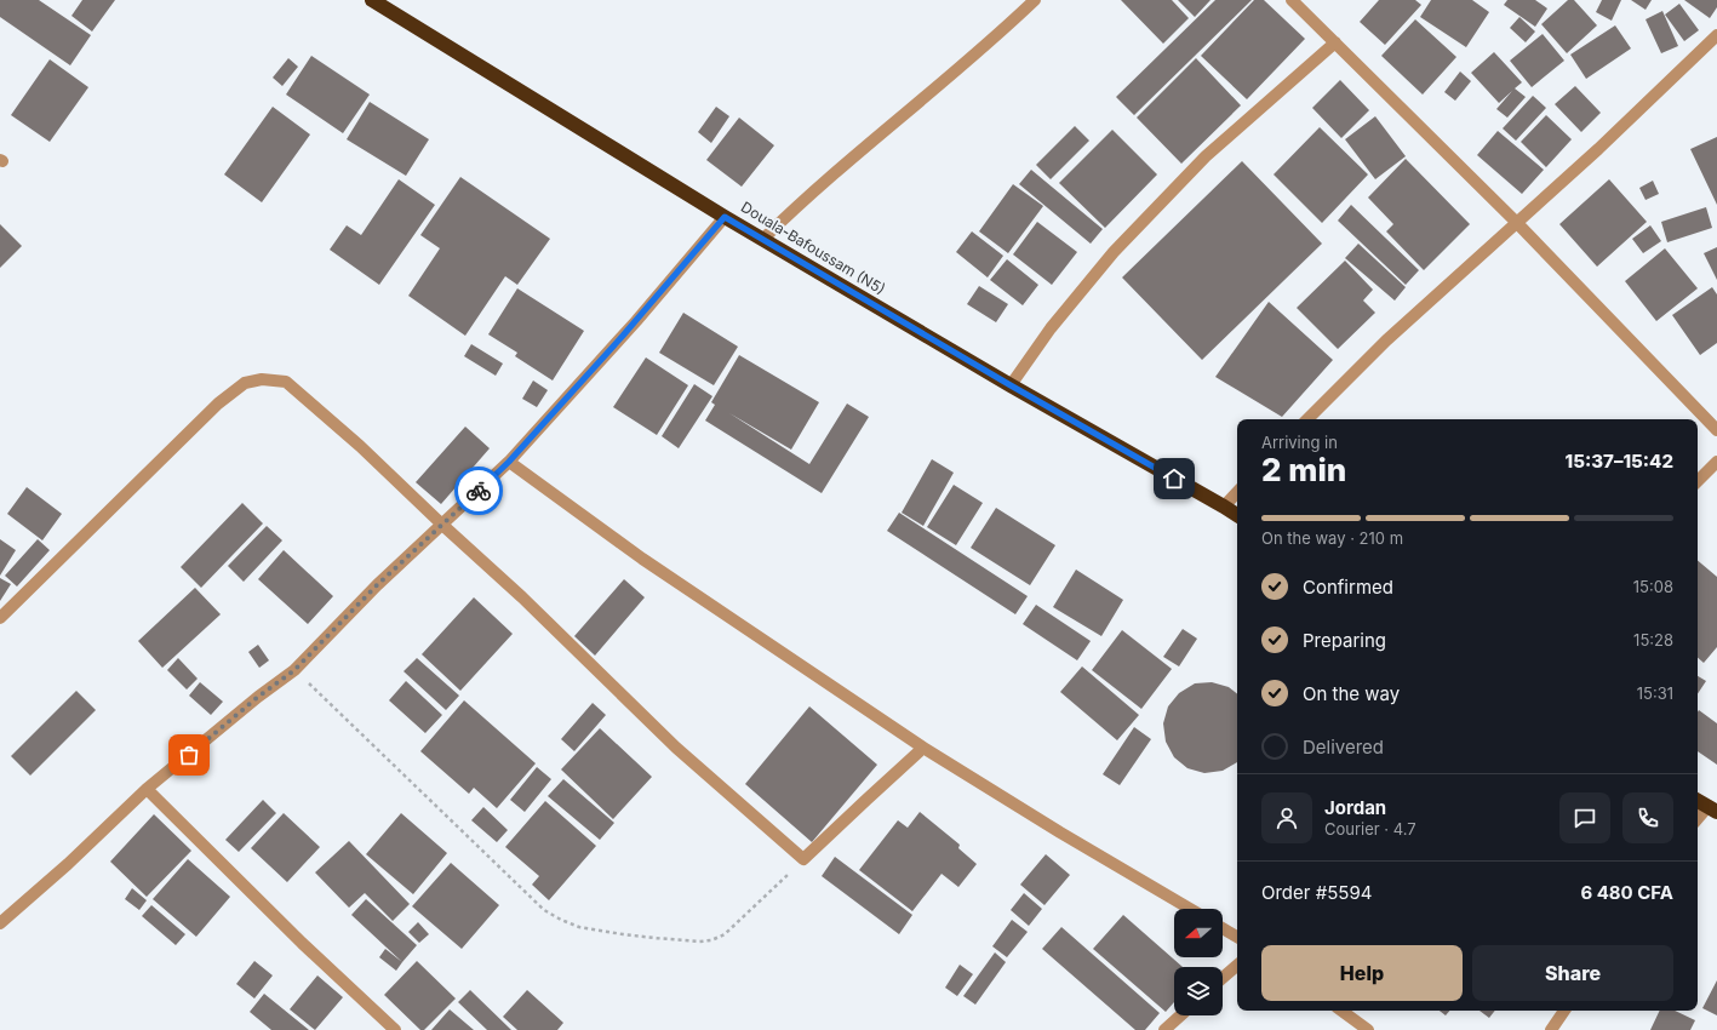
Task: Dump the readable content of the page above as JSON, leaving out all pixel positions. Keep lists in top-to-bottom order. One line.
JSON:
{"streets":{"highway":["Douala-Bafoussam (N5)"]},"north":"left","page":{"heading":["2 min","Arriving in","15:37–15:42"],"panel":["Jordan","Courier · 4.7","Order #5594","6 480 CFA"],"bar":"On the way · 210 m","list":[["Confirmed","15:08"],["Preparing","15:28"],["On the way","15:31"],"Delivered"],"buttons":["Help","Share"]}}
